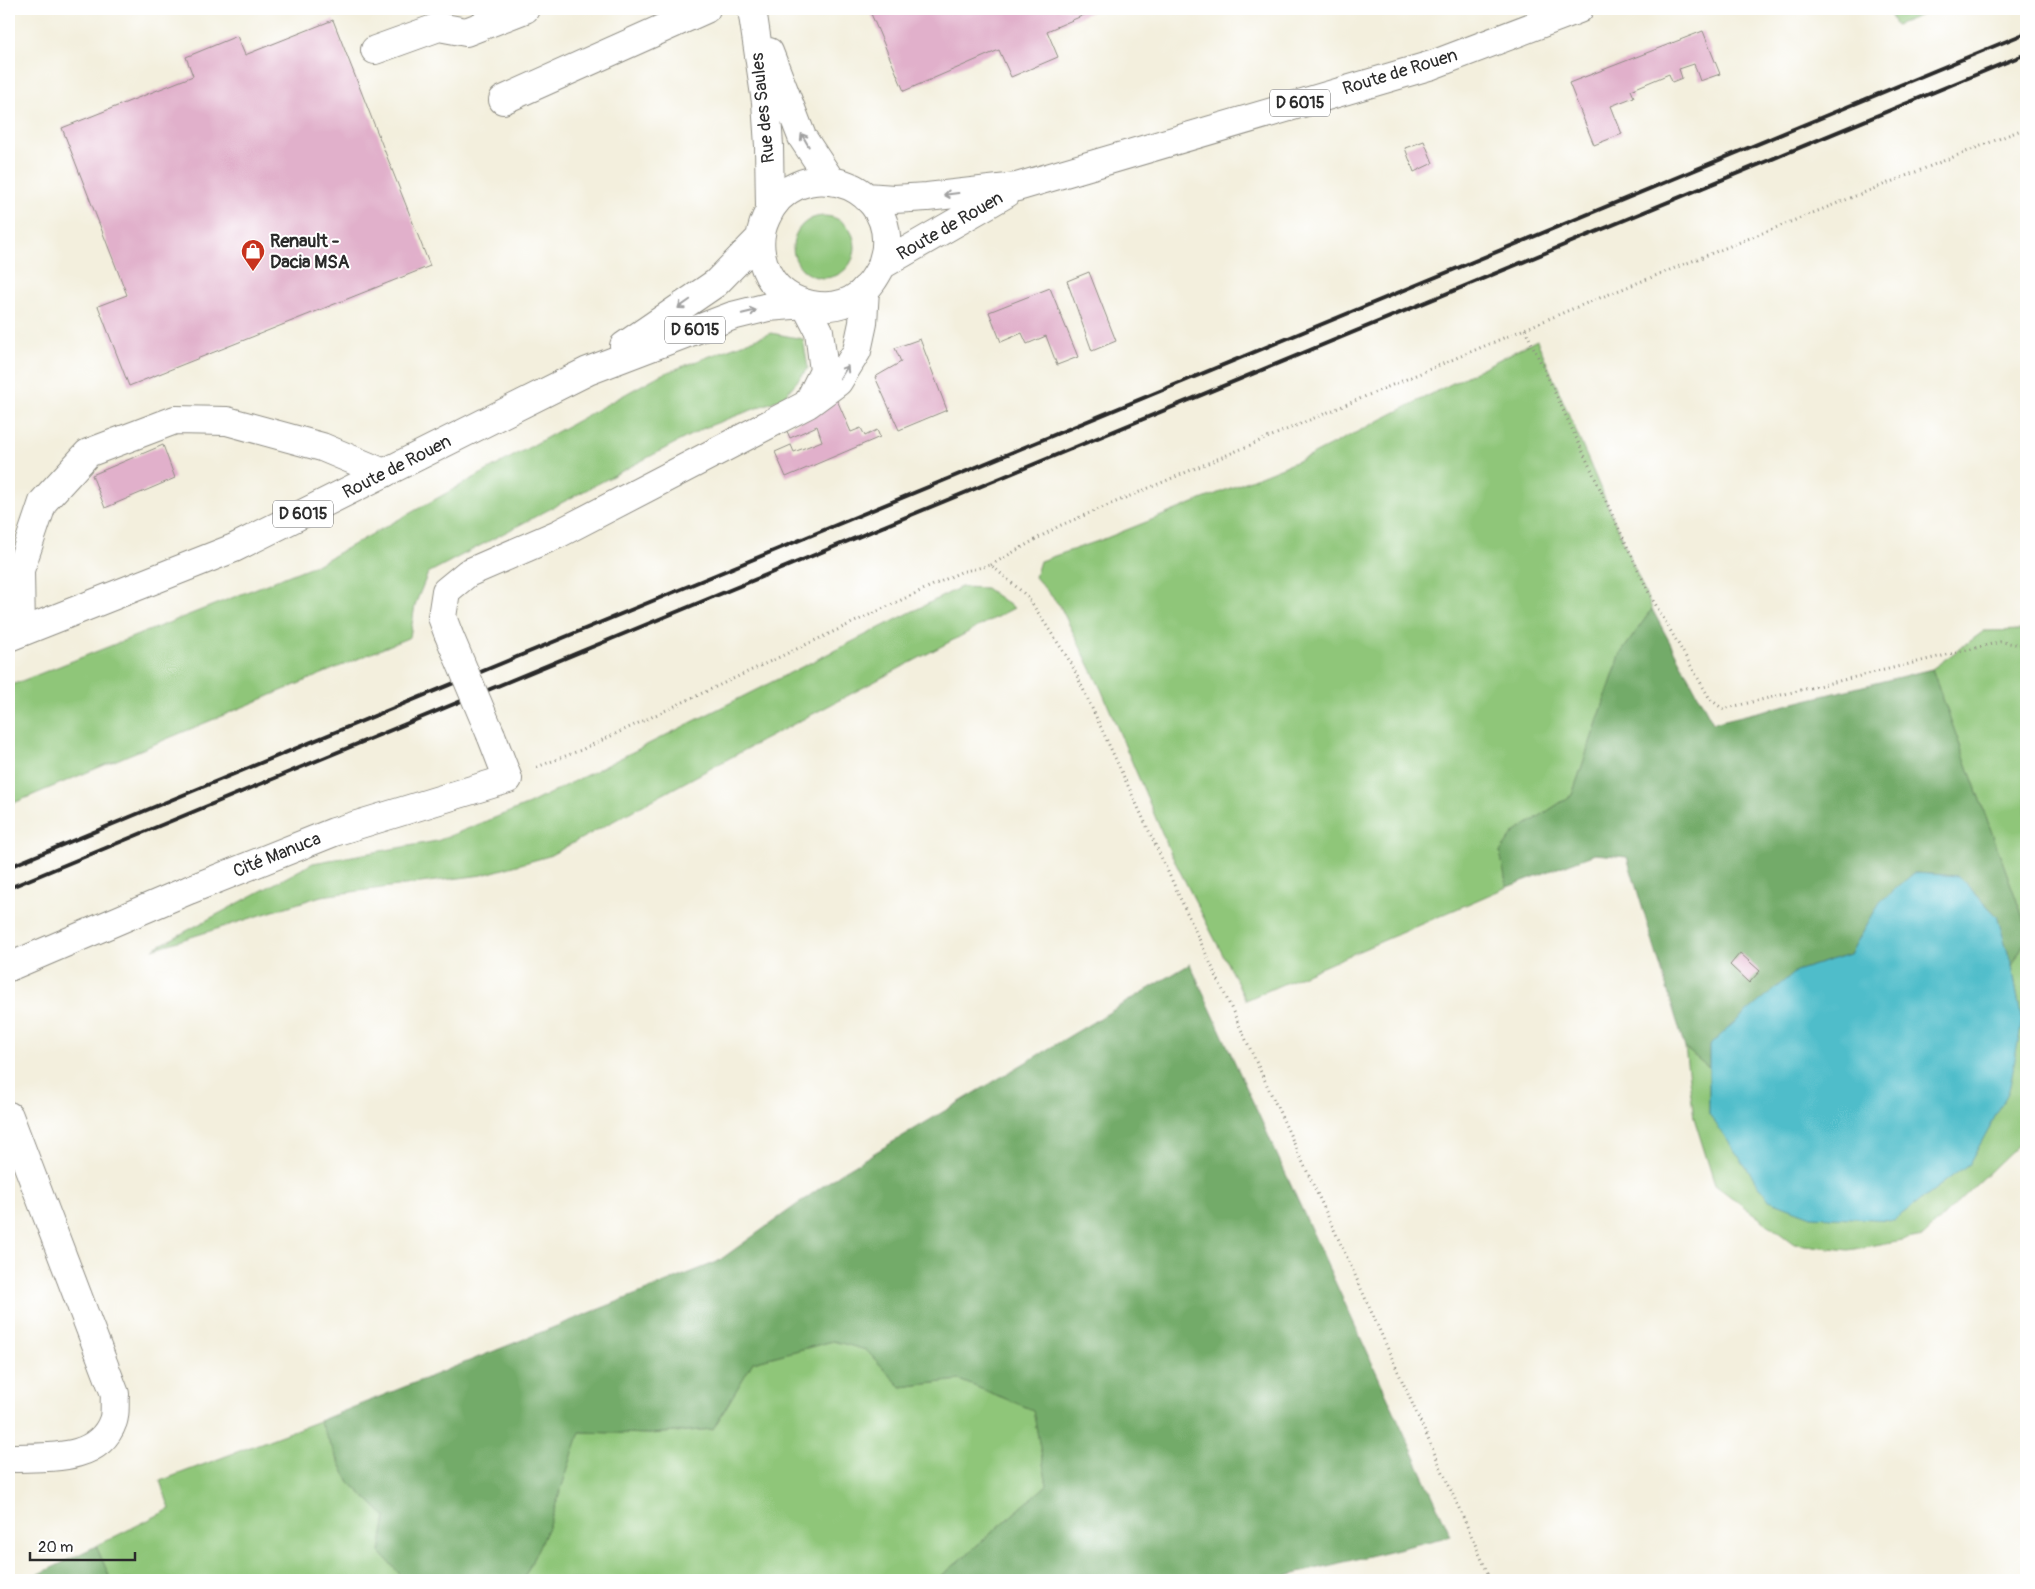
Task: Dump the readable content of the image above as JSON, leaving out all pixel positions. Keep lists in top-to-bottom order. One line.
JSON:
{"streets":{"main road":["Route de Rouen","D 6015","Rue des Saules","Cité Manuca"]},"crossings":[["Route de Rouen","Rue des Saules"]],"places":{"shop":["Renault - Dacia MSA"]},"scale_bar":"20 m"}
